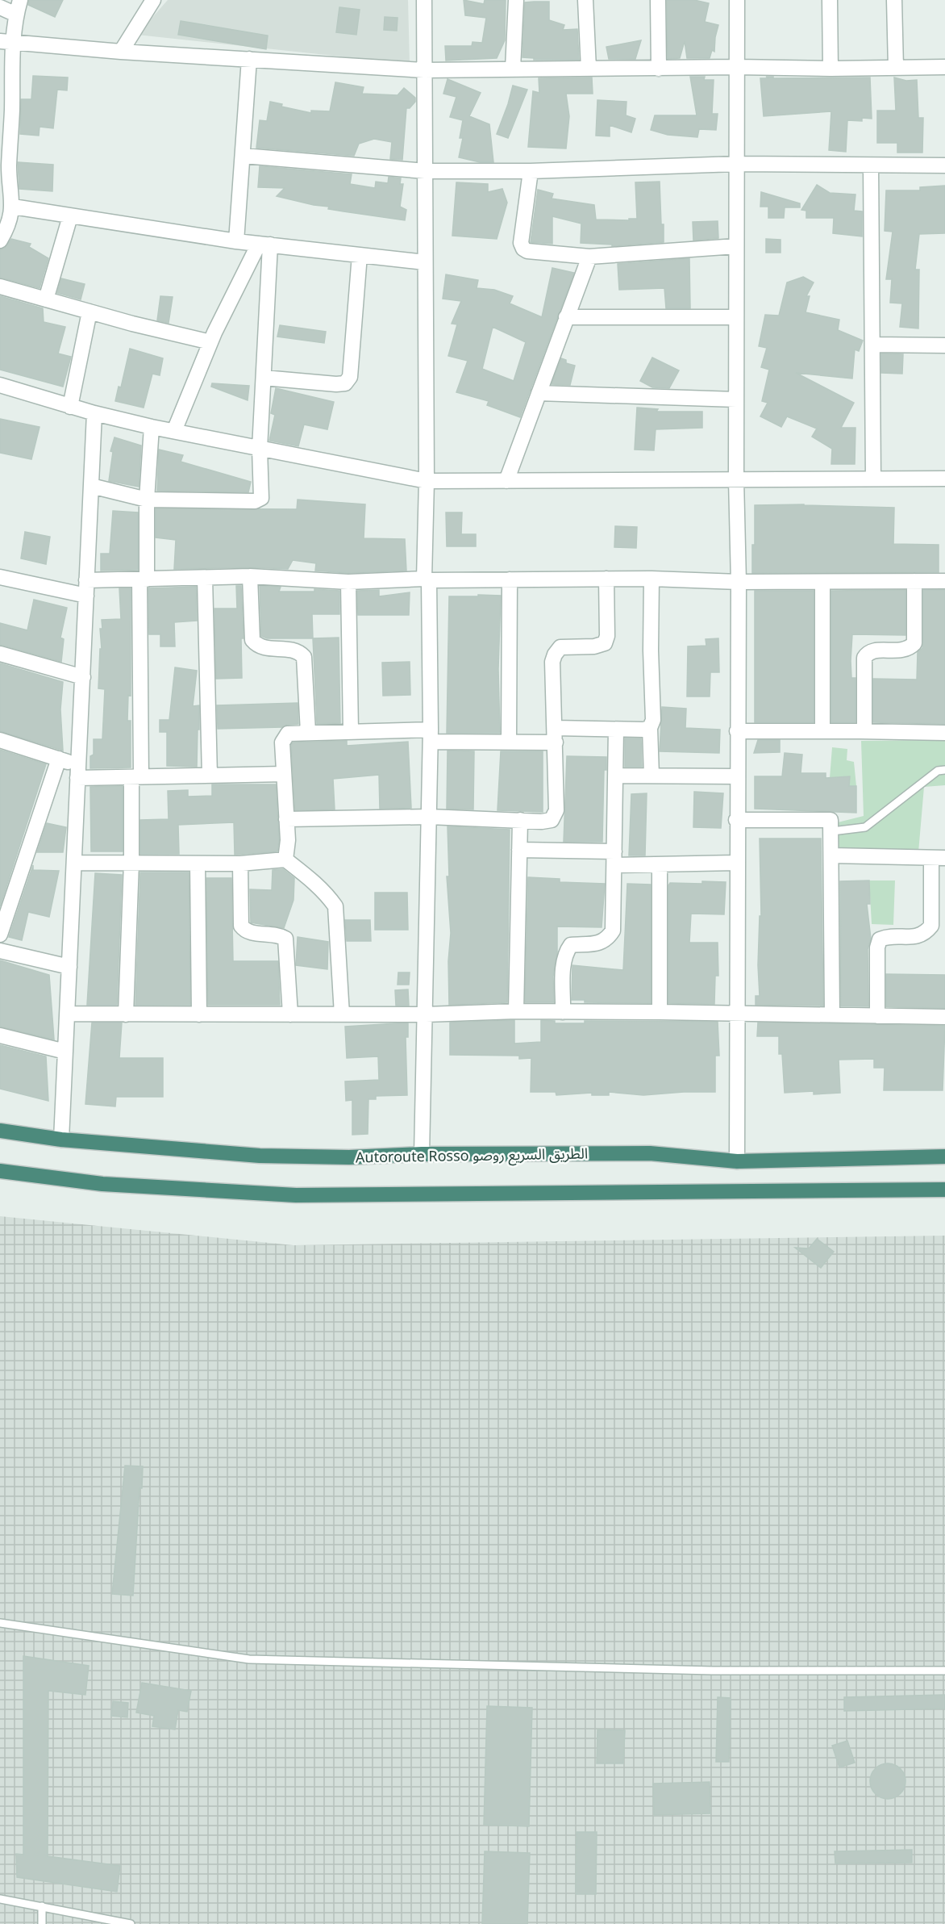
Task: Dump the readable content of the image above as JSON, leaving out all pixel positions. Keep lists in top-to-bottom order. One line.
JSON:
{"streets":{"highway":["Autoroute Rosso الطريق السريع روصو"]}}
